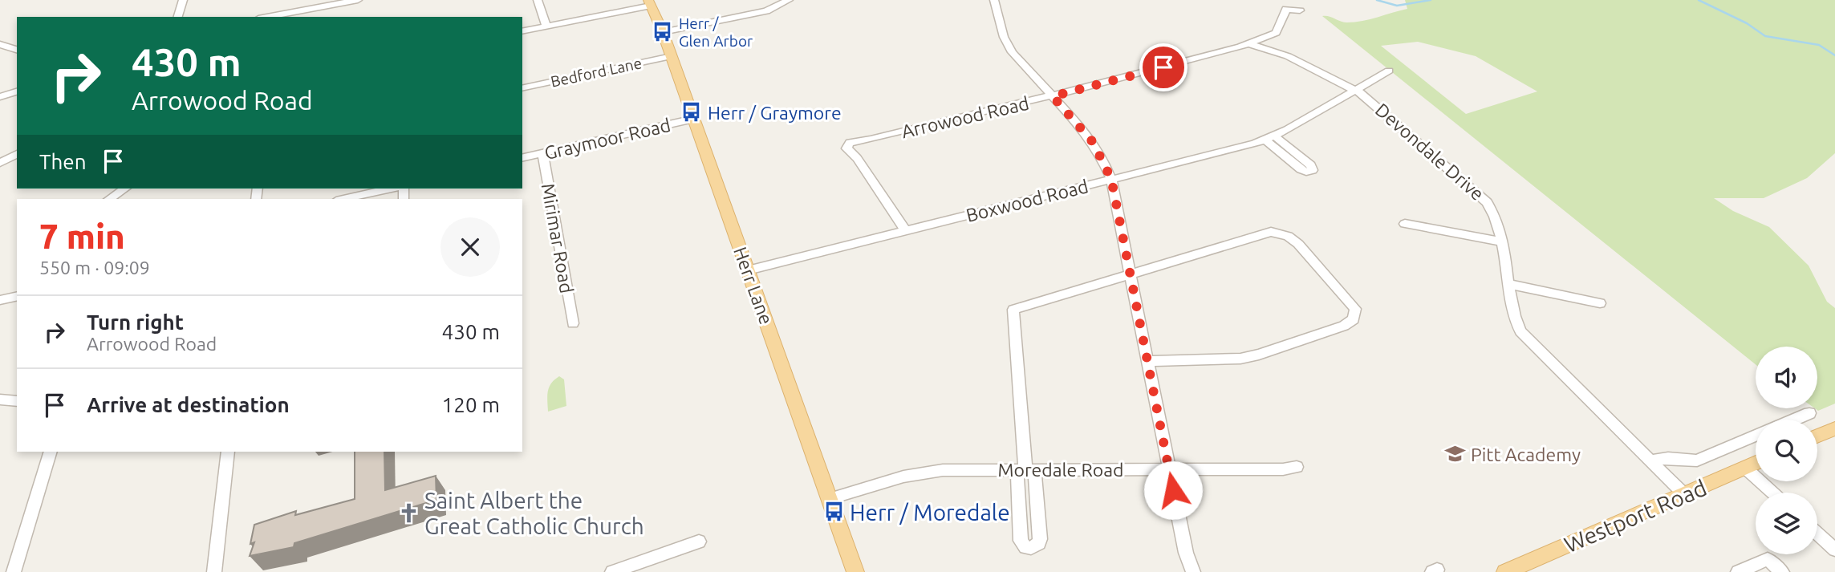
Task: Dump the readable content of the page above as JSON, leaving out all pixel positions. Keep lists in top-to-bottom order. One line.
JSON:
{"streets":{"main road":["Herr Lane","Westport Road"],"street":["Bedford Lane","Arrowood Road","Graymoor Road","Devondale Drive","Boxwood Road","Mirimar Road","Moredale Road"]},"crossings":[["Bedford Lane","Herr Lane"],["Arrowood Road","Devondale Drive"],["Arrowood Road","Boxwood Road"],["Graymoor Road","Mirimar Road"],["Graymoor Road","Herr Lane"],["Devondale Drive","Boxwood Road"],["Devondale Drive","Westport Road"],["Boxwood Road","Herr Lane"],["Herr Lane","Moredale Road"]],"places":{"bus stop":["Herr / Glen Arbor","Herr / Graymore","Herr / Moredale"],"school or university":["Pitt Academy"],"church":["Saint Albert the Great Catholic Church"]},"page":{"turn":["430 m","Arrowood Road"],"then":"Then","heading":["7 min","550 m · 09:09"],"list":[{"name":"Turn right","note":"Arrowood Road","value":"430 m"},{"name":"Arrive at destination","value":"120 m"}]}}
